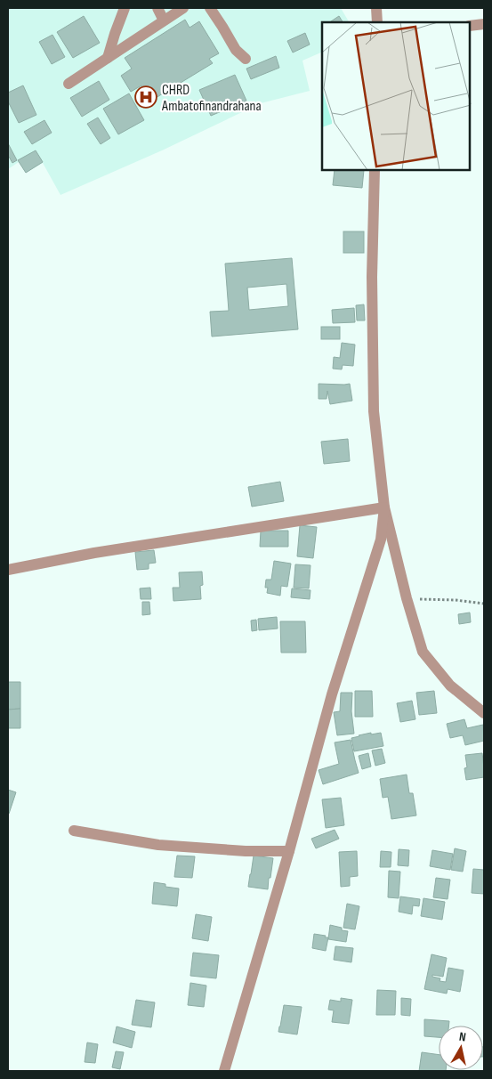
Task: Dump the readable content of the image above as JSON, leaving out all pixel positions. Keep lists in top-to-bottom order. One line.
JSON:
{"places":{"hospital":["CHRD Ambatofinandrahana"]},"north":"top"}
